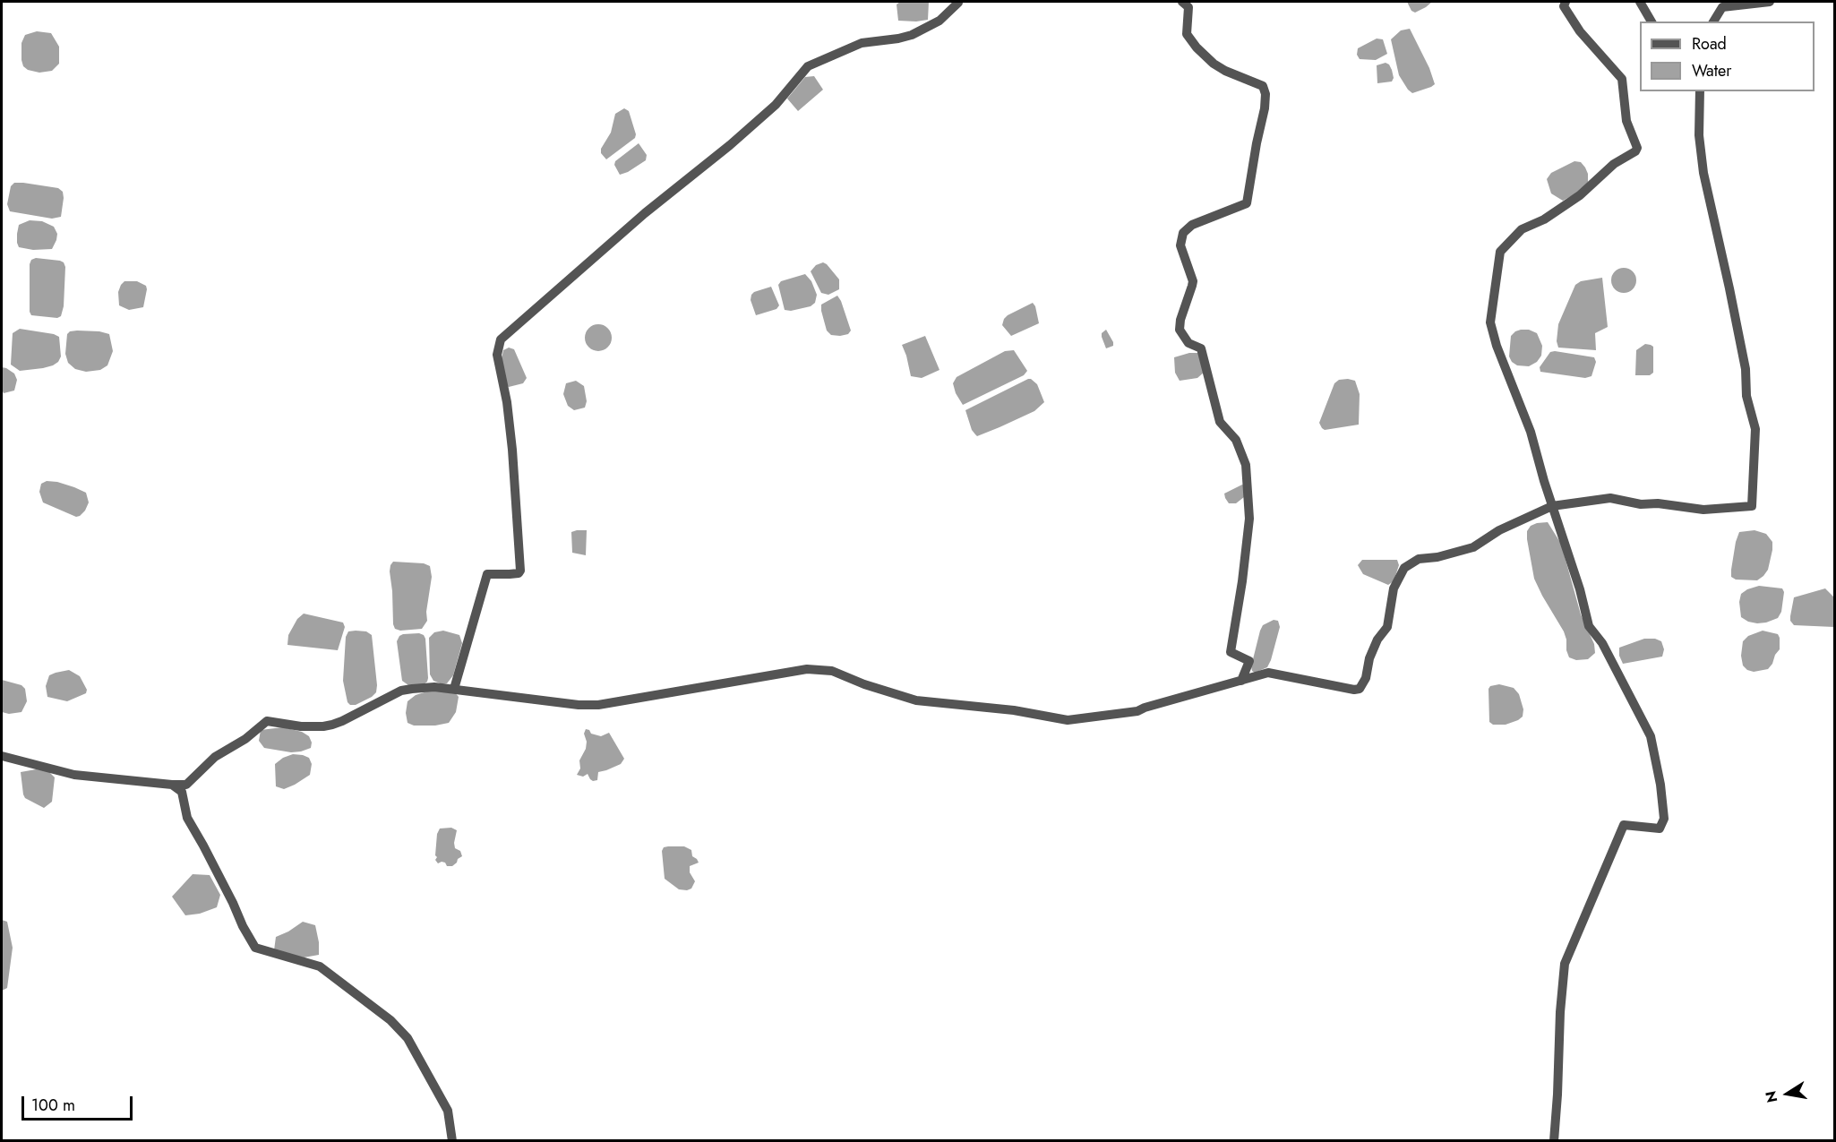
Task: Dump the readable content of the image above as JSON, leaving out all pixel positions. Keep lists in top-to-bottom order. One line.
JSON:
{"legend":["Road","Water"],"scale_bar":"100 m","north":"left"}
